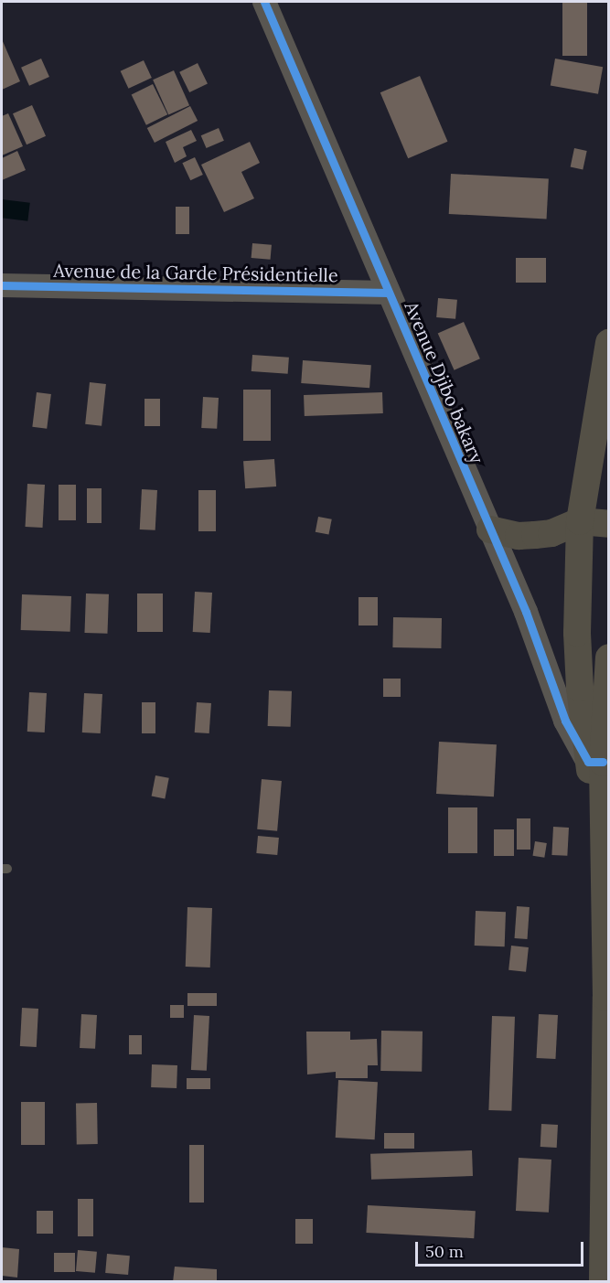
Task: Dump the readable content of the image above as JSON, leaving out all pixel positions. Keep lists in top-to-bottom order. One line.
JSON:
{"streets":{"street":["Avenue de la Garde Présidentielle","Avenue Djibo bakary"]},"crossings":[["Avenue de la Garde Présidentielle","Avenue Djibo bakary"]],"scale_bar":"50 m"}
